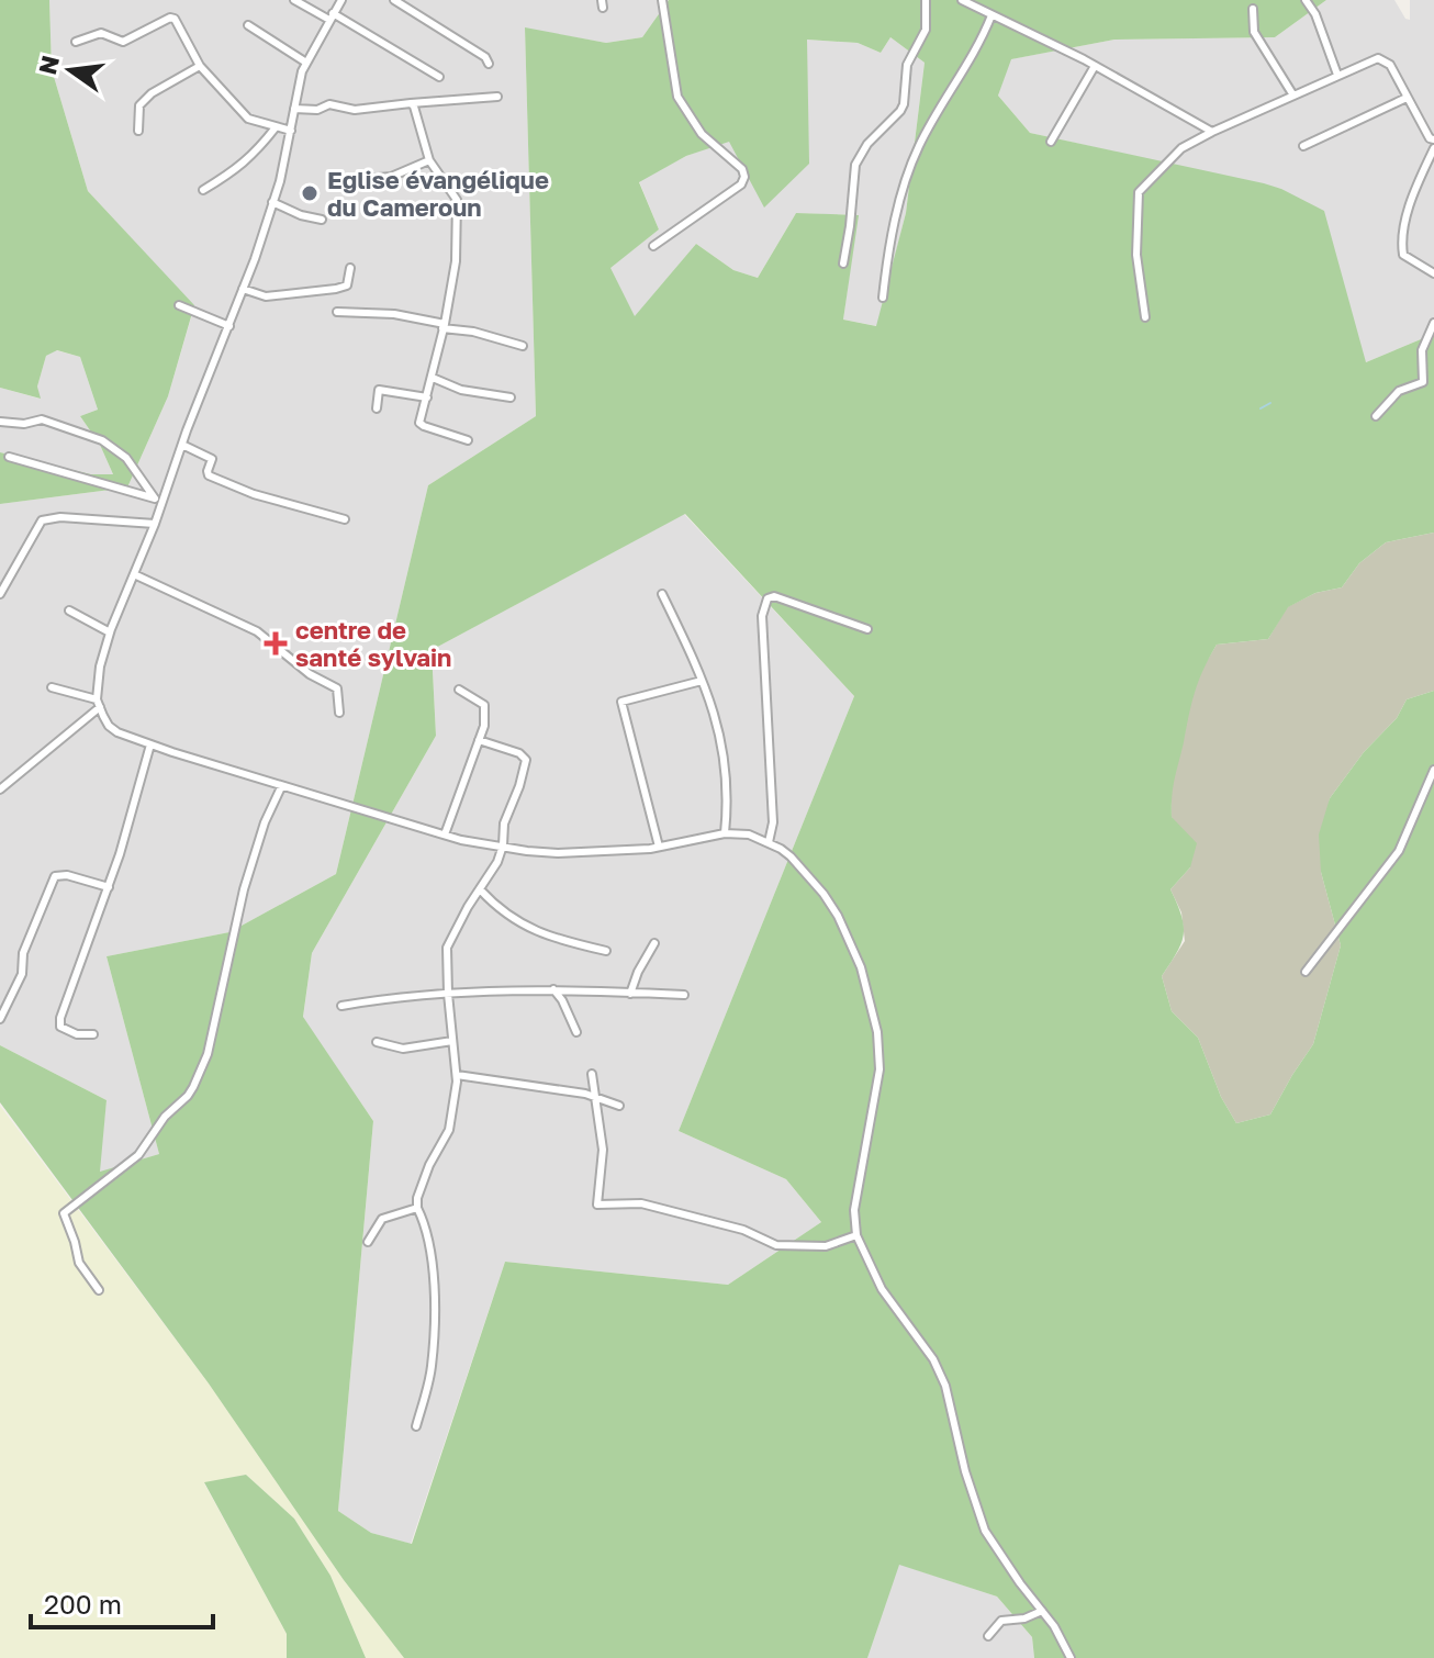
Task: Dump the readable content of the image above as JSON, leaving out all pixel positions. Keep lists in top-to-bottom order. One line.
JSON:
{"places":{"other":["Eglise évangélique du Cameroun"],"health":["centre de santé sylvain"]},"scale_bar":"200 m","north":"left"}
